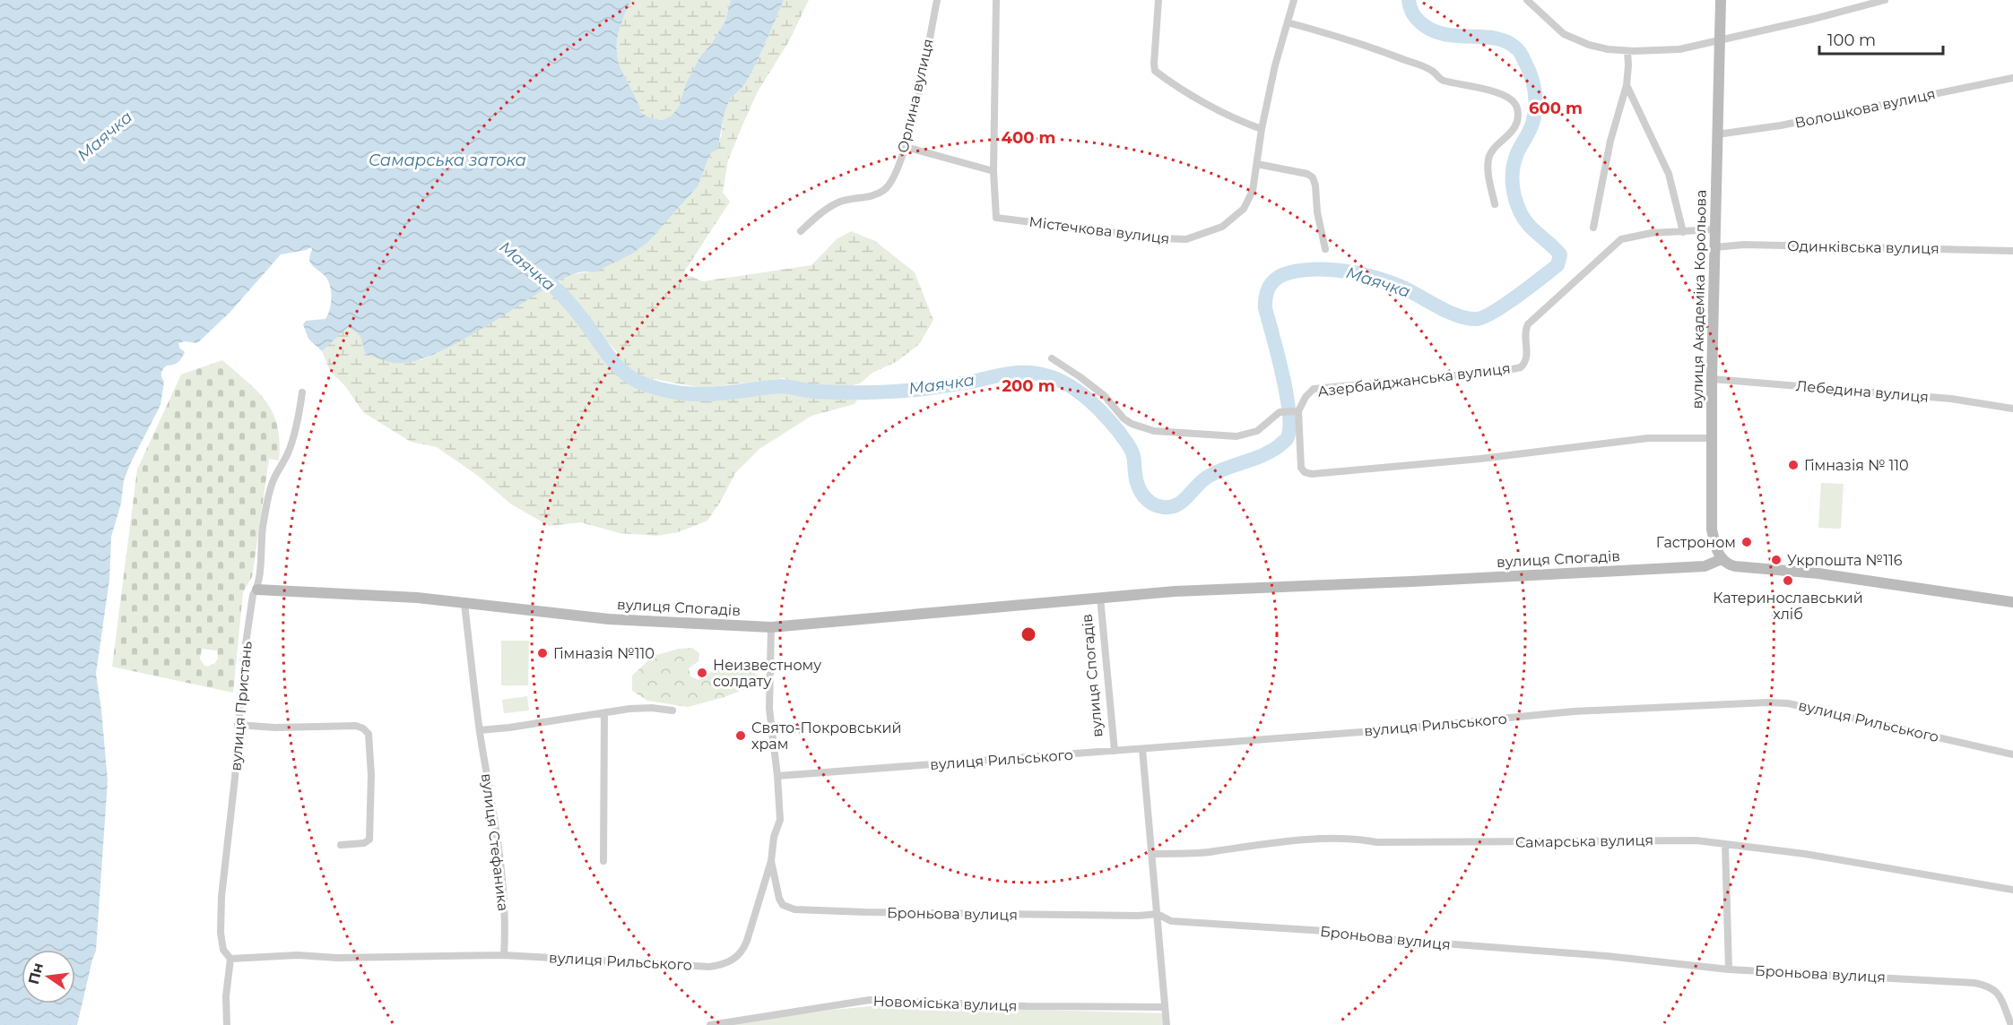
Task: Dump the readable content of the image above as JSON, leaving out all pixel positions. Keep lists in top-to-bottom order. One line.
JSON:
{"streets":{"street":["Орлина вулиця","Волошкова вулиця","Містечкова вулиця","Одинківська вулиця","вулиця Академіка Корольова","Азербайджанська вулиця","Лебедина вулиця","вулиця Спогадів","вулиця Пристань","вулиця Рильського","Самарська вулиця","вулиця Стефаника","Броньова вулиця","Новоміська вулиця"]},"crossings":[["Волошкова вулиця","вулиця Академіка Корольова"],["Одинківська вулиця","вулиця Академіка Корольова"],["вулиця Академіка Корольова","Азербайджанська вулиця"],["вулиця Академіка Корольова","Лебедина вулиця"],["вулиця Академіка Корольова","вулиця Спогадів"],["вулиця Спогадів","вулиця Пристань"],["вулиця Спогадів","вулиця Рильського"],["вулиця Спогадів","вулиця Стефаника"],["вулиця Пристань","вулиця Рильського"],["вулиця Рильського","вулиця Стефаника"],["вулиця Рильського","Броньова вулиця"]],"water":["Маячка","Самарська затока"],"places":["Гімназія № 110","Гастроном","Укрпошта №116","Катеринославський хліб","Гімназія №110","Неизвестному солдату","Свято-Покровський храм"],"scale_bar":"100 m","north":"left","rings":["600 m","400 m","200 m"]}
